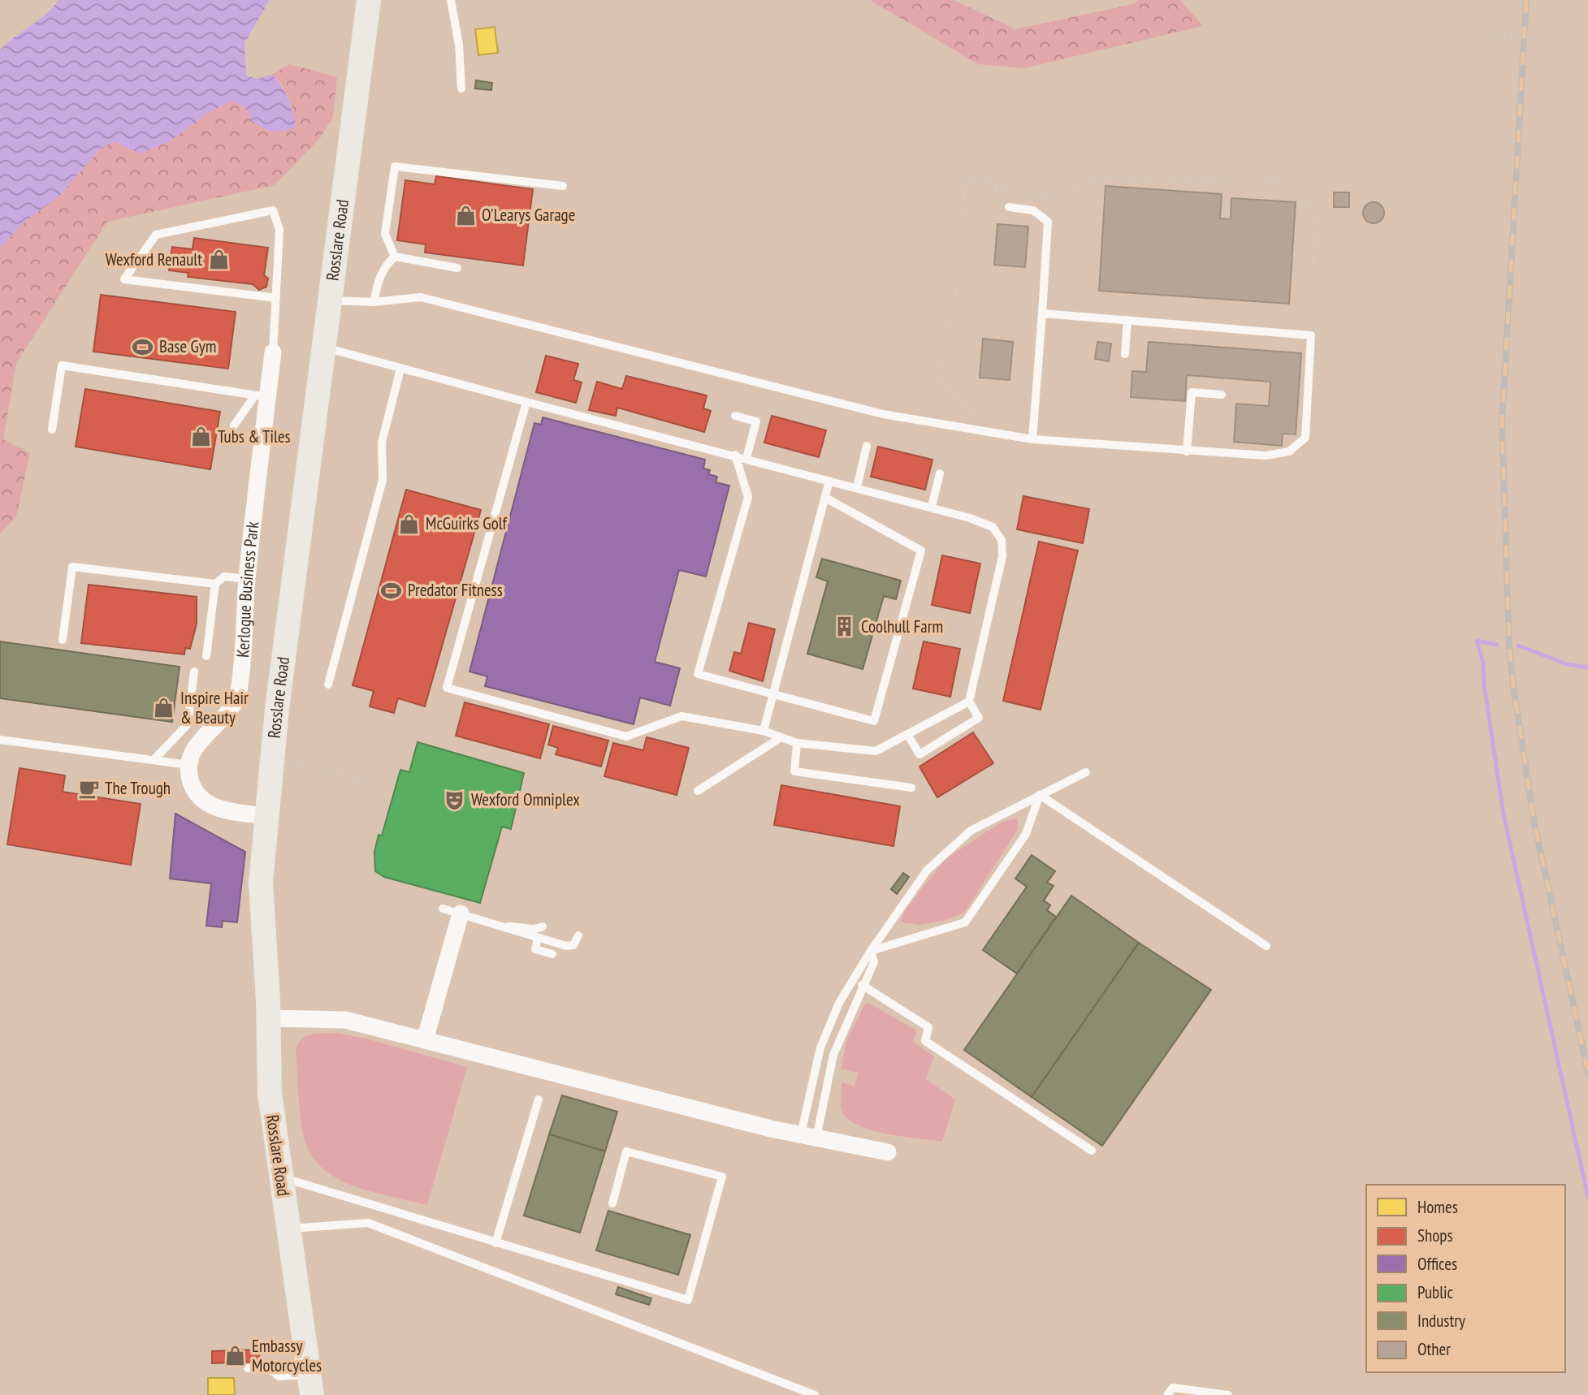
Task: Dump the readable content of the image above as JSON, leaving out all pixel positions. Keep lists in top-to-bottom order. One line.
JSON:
{"streets":{"main road":["Rosslare Road"],"street":["Kerlogue Business Park"]},"places":{"shop":["O'Learys Garage","Wexford Renault","Tubs & Tiles","McGuirks Golf","Inspire Hair & Beauty","Embassy Motorcycles"],"sports":["Base Gym","Predator Fitness"],"building":["Coolhull Farm"],"cafe":["The Trough"],"theatre":["Wexford Omniplex"]},"legend":["Homes","Shops","Offices","Public","Industry","Other"]}
